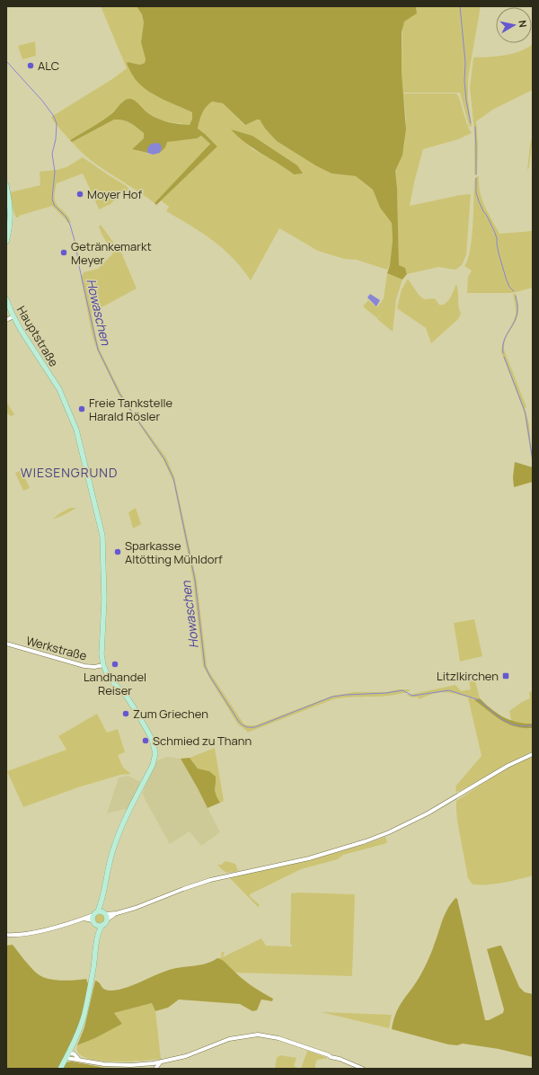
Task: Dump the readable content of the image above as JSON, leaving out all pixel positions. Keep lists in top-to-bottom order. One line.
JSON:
{"streets":{"main road":["Hauptstraße"],"street":["Werkstraße"]},"crossings":[["Hauptstraße","Werkstraße"]],"districts":["WIESENGRUND"],"water":["Howaschen"],"places":{"other":["ALC","Moyer Hof","Getränkemarkt Meyer","Freie Tankstelle Harald Rösler","Sparkasse Altötting Mühldorf","Landhandel Reiser","Zum Griechen","Schmied zu Thann"],"transit":["Litzlkirchen"]},"north":"right"}
